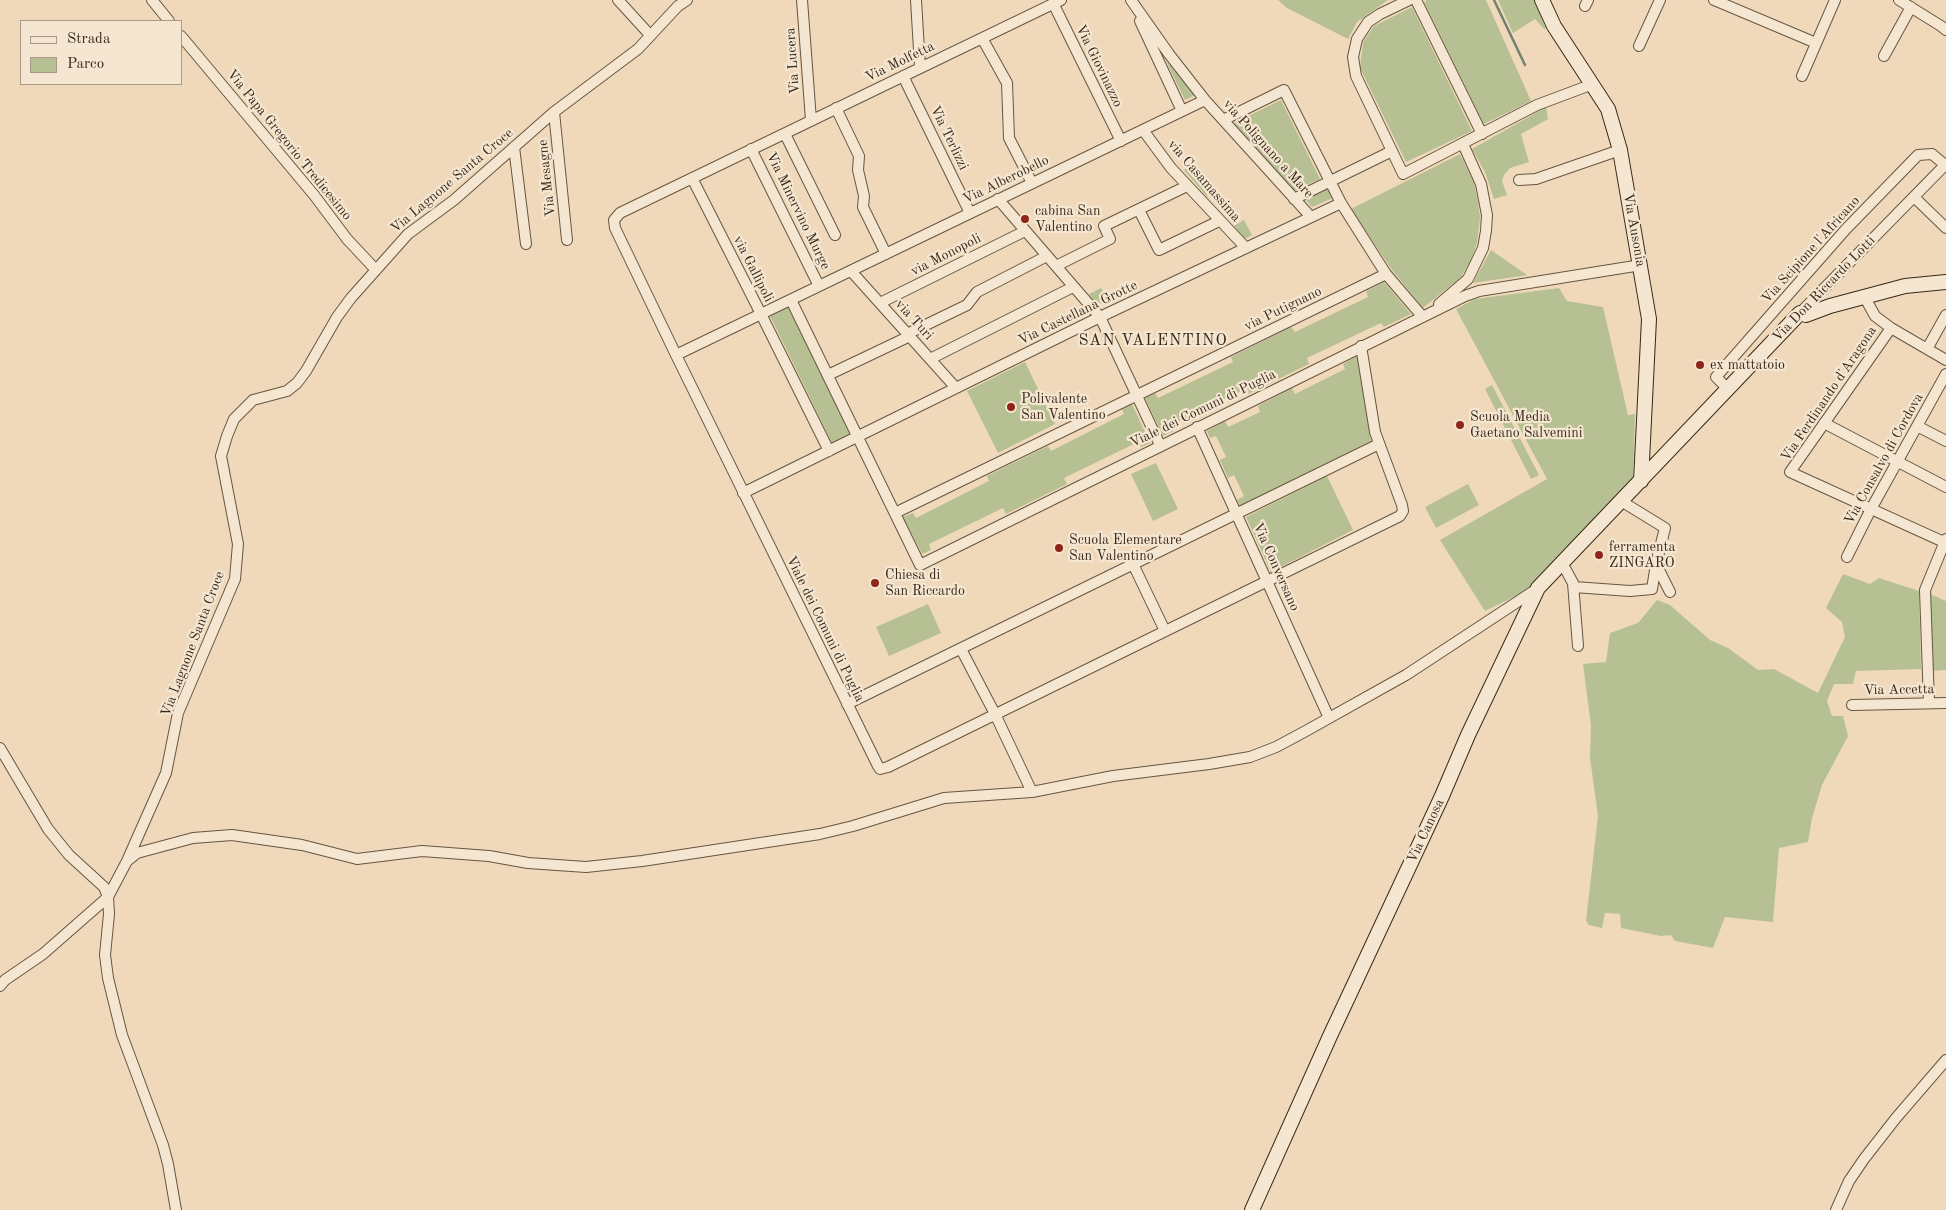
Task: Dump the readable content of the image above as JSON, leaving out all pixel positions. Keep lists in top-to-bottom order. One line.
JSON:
{"streets":{"main road":["Via Ausonia","Via Don Riccardo Lotti","Via Canosa"],"street":["Via Lucera","Via Molfetta","Via Giovinazzo","Via Terlizzi","Via Papa Gregorio Tredicesimo","via Polignano a Mare","Via Mesagne","Via Alberobello","Via Lagnone Santa Croce","via Casamassima","Via Minervino Murge","Via Scipione l'Africano","via Monopoli","via Gallipoli","via Putignano","Via Castellana Grotte","via Turi","Via Ferdinando d'Aragona","Viale dei Comuni di Puglia","Via Consalvo di Cordova","Via Conversano","Via Accetta"]},"crossings":[["Via Lucera","Via Molfetta"],["Via Molfetta","Via Giovinazzo"],["Via Molfetta","Via Terlizzi"],["Via Molfetta","Via Minervino Murge"],["Via Giovinazzo","Via Alberobello"],["Via Terlizzi","Via Alberobello"],["Via Papa Gregorio Tredicesimo","Via Lagnone Santa Croce"],["via Polignano a Mare","Via Alberobello"],["via Polignano a Mare","Via Castellana Grotte"],["Via Mesagne","Via Lagnone Santa Croce"],["Via Alberobello","via Casamassima"],["Via Alberobello","Via Minervino Murge"],["Via Alberobello","via Gallipoli"],["Via Alberobello","via Turi"],["via Casamassima","Via Castellana Grotte"],["Via Minervino Murge","via Gallipoli"],["Via Ausonia","Via Don Riccardo Lotti"],["Via Ausonia","Viale dei Comuni di Puglia"],["Via Ausonia","Via Canosa"],["Via Scipione l'Africano","Via Don Riccardo Lotti"],["via Monopoli","via Turi"],["via Gallipoli","Viale dei Comuni di Puglia"],["Via Don Riccardo Lotti","Via Canosa"],["via Putignano","Viale dei Comuni di Puglia"],["Via Castellana Grotte","via Turi"],["Via Castellana Grotte","Viale dei Comuni di Puglia"],["Via Ferdinando d'Aragona","Via Consalvo di Cordova"],["Viale dei Comuni di Puglia","Via Conversano"]],"districts":["SAN VALENTINO"],"places":["cabina San Valentino","ex mattatoio","Polivalente San Valentino","Scuola Media Gaetano Salvemini","Scuola Elementare San Valentino","ferramenta ZINGARO","Chiesa di San Riccardo"],"legend":["Strada","Parco"]}
